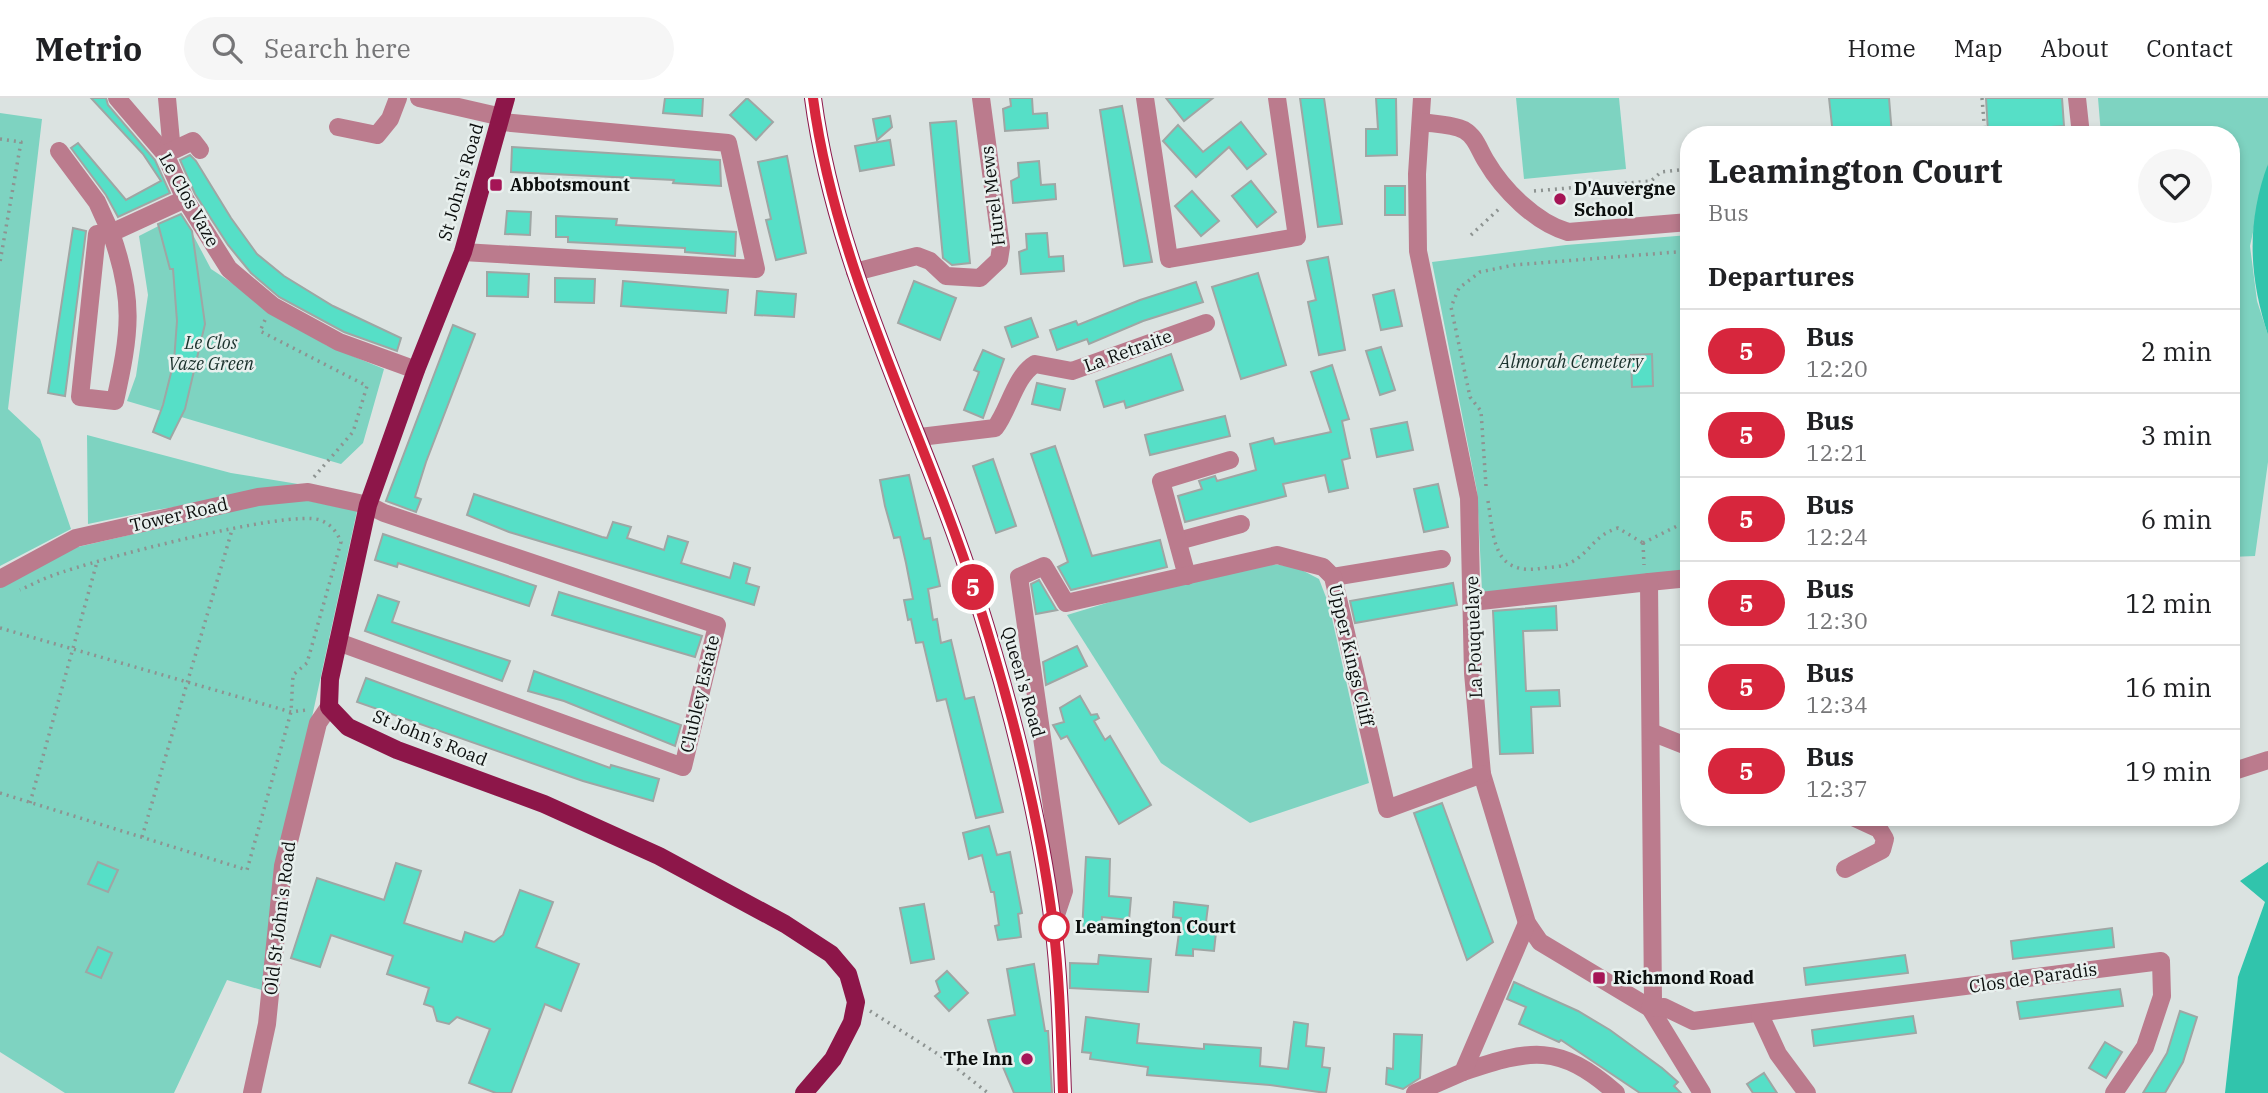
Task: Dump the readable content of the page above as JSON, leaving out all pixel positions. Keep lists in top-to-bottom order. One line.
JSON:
{"streets":{"main road":["St John's Road","Queen's Road"],"street":["Hurel Mews","Le Clos Vaze","La Retraite","Tower Road","La Pouquelaye","Upper Kings Cliff","Clubley Estate","Old St John's Road","Clos de Paradis"]},"crossings":[["St John's Road","Le Clos Vaze"],["St John's Road","Tower Road"],["St John's Road","Clubley Estate"],["St John's Road","Old St John's Road"],["Hurel Mews","Queen's Road"],["La Retraite","Queen's Road"],["Tower Road","Clubley Estate"],["La Pouquelaye","Upper Kings Cliff"],["La Pouquelaye","Clos de Paradis"],["Upper Kings Cliff","Queen's Road"]],"parks":["Le Clos Vaze Green","Almorah Cemetery"],"places":{"transit":["Abbotsmount","Richmond Road"],"other":["D'Auvergne School","Leamington Court","The Inn"]},"lines":["bus line 5"],"page":{"header":"Metrio","search":"Search here","nav":["Home","Map","About","Contact"],"on_map":"5","heading":[["Leamington Court","Bus"],"Departures"],"list":[{"mark":"5","name":"Bus","note":"12:20","value":"2 min"},{"mark":"5","name":"Bus","note":"12:21","value":"3 min"},{"mark":"5","name":"Bus","note":"12:24","value":"6 min"},{"mark":"5","name":"Bus","note":"12:30","value":"12 min"},{"mark":"5","name":"Bus","note":"12:34","value":"16 min"},{"mark":"5","name":"Bus","note":"12:37","value":"19 min"}]}}
